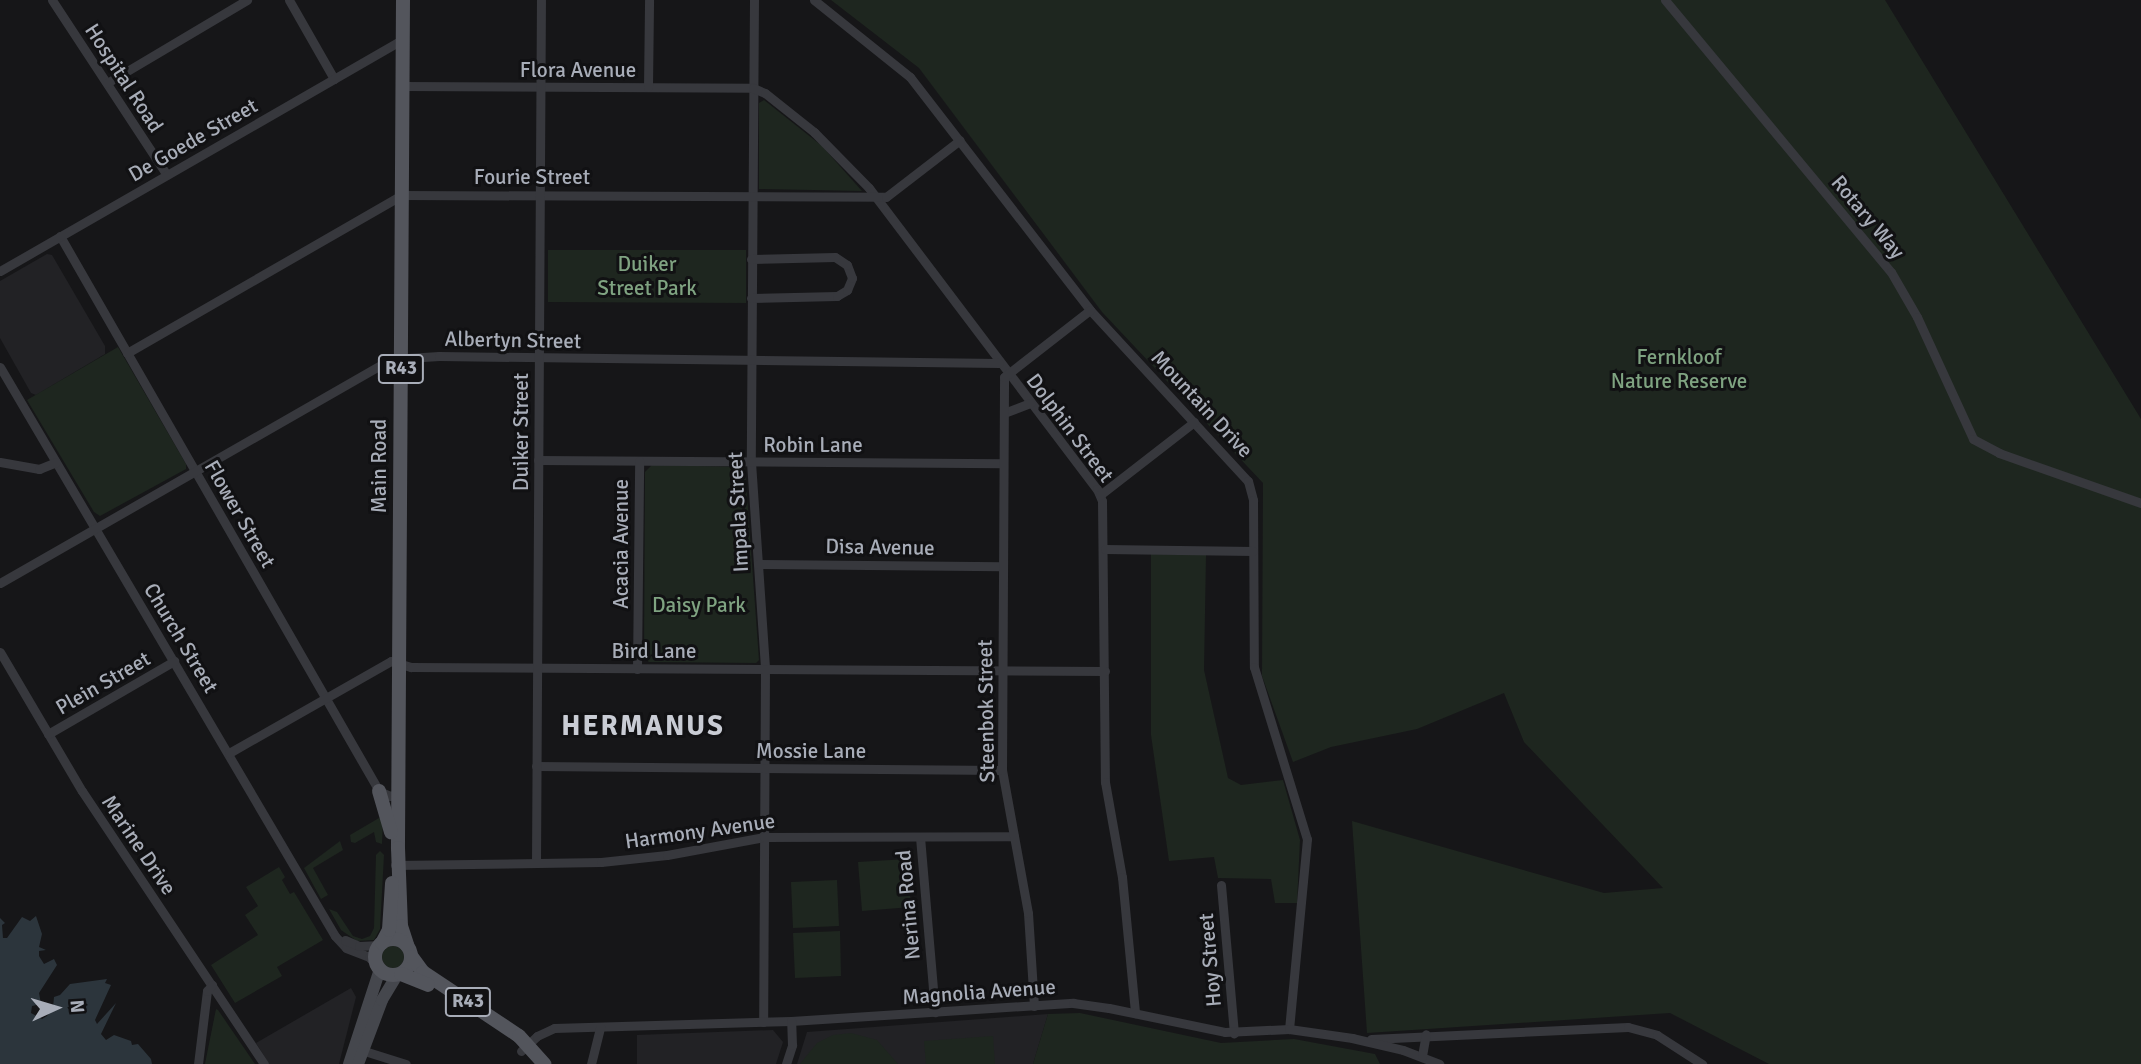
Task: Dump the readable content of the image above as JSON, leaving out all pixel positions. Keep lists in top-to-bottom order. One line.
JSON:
{"streets":{"main road":["R43","Main Road"],"street":["Flora Avenue","Hospital Road","De Goede Street","Fourie Street","Rotary Way","Albertyn Street","Mountain Drive","Dolphin Street","Duiker Street","Robin Lane","Impala Street","Flower Street","Acacia Avenue","Disa Avenue","Church Street","Bird Lane","Plein Street","Steenbok Street","Mossie Lane","Harmony Avenue","Marine Drive","Nerina Road","Hoy Street","Magnolia Avenue"]},"crossings":[["Flora Avenue","Dolphin Street"],["Flora Avenue","Duiker Street"],["Flora Avenue","Main Road"],["Flora Avenue","Impala Street"],["Hospital Road","De Goede Street"],["De Goede Street","Main Road"],["De Goede Street","Flower Street"],["Fourie Street","Mountain Drive"],["Fourie Street","Dolphin Street"],["Fourie Street","Duiker Street"],["Fourie Street","Main Road"],["Fourie Street","Impala Street"],["Fourie Street","Flower Street"],["Albertyn Street","Dolphin Street"],["Albertyn Street","Duiker Street"],["Albertyn Street","Main Road"],["Albertyn Street","Impala Street"],["Albertyn Street","Flower Street"],["Albertyn Street","Church Street"],["R43","Main Road"],["R43","Church Street"],["R43","Magnolia Avenue"],["Mountain Drive","Magnolia Avenue"],["Dolphin Street","Impala Street"],["Dolphin Street","Bird Lane"],["Dolphin Street","Steenbok Street"],["Dolphin Street","Magnolia Avenue"],["Duiker Street","Robin Lane"],["Duiker Street","Bird Lane"],["Duiker Street","Mossie Lane"],["Duiker Street","Harmony Avenue"],["Robin Lane","Impala Street"],["Robin Lane","Acacia Avenue"],["Robin Lane","Steenbok Street"],["Main Road","Church Street"],["Main Road","Bird Lane"],["Main Road","Harmony Avenue"],["Impala Street","Disa Avenue"],["Impala Street","Bird Lane"],["Impala Street","Mossie Lane"],["Impala Street","Harmony Avenue"],["Impala Street","Magnolia Avenue"],["Flower Street","Bird Lane"],["Acacia Avenue","Bird Lane"],["Disa Avenue","Steenbok Street"],["Church Street","Bird Lane"],["Church Street","Plein Street"],["Bird Lane","Steenbok Street"],["Plein Street","Marine Drive"],["Steenbok Street","Mossie Lane"],["Steenbok Street","Harmony Avenue"],["Steenbok Street","Magnolia Avenue"],["Harmony Avenue","Nerina Road"],["Nerina Road","Magnolia Avenue"],["Hoy Street","Magnolia Avenue"]],"districts":["HERMANUS"],"parks":["Duiker Street Park","Fernkloof Nature Reserve","Daisy Park"],"north":"right"}
